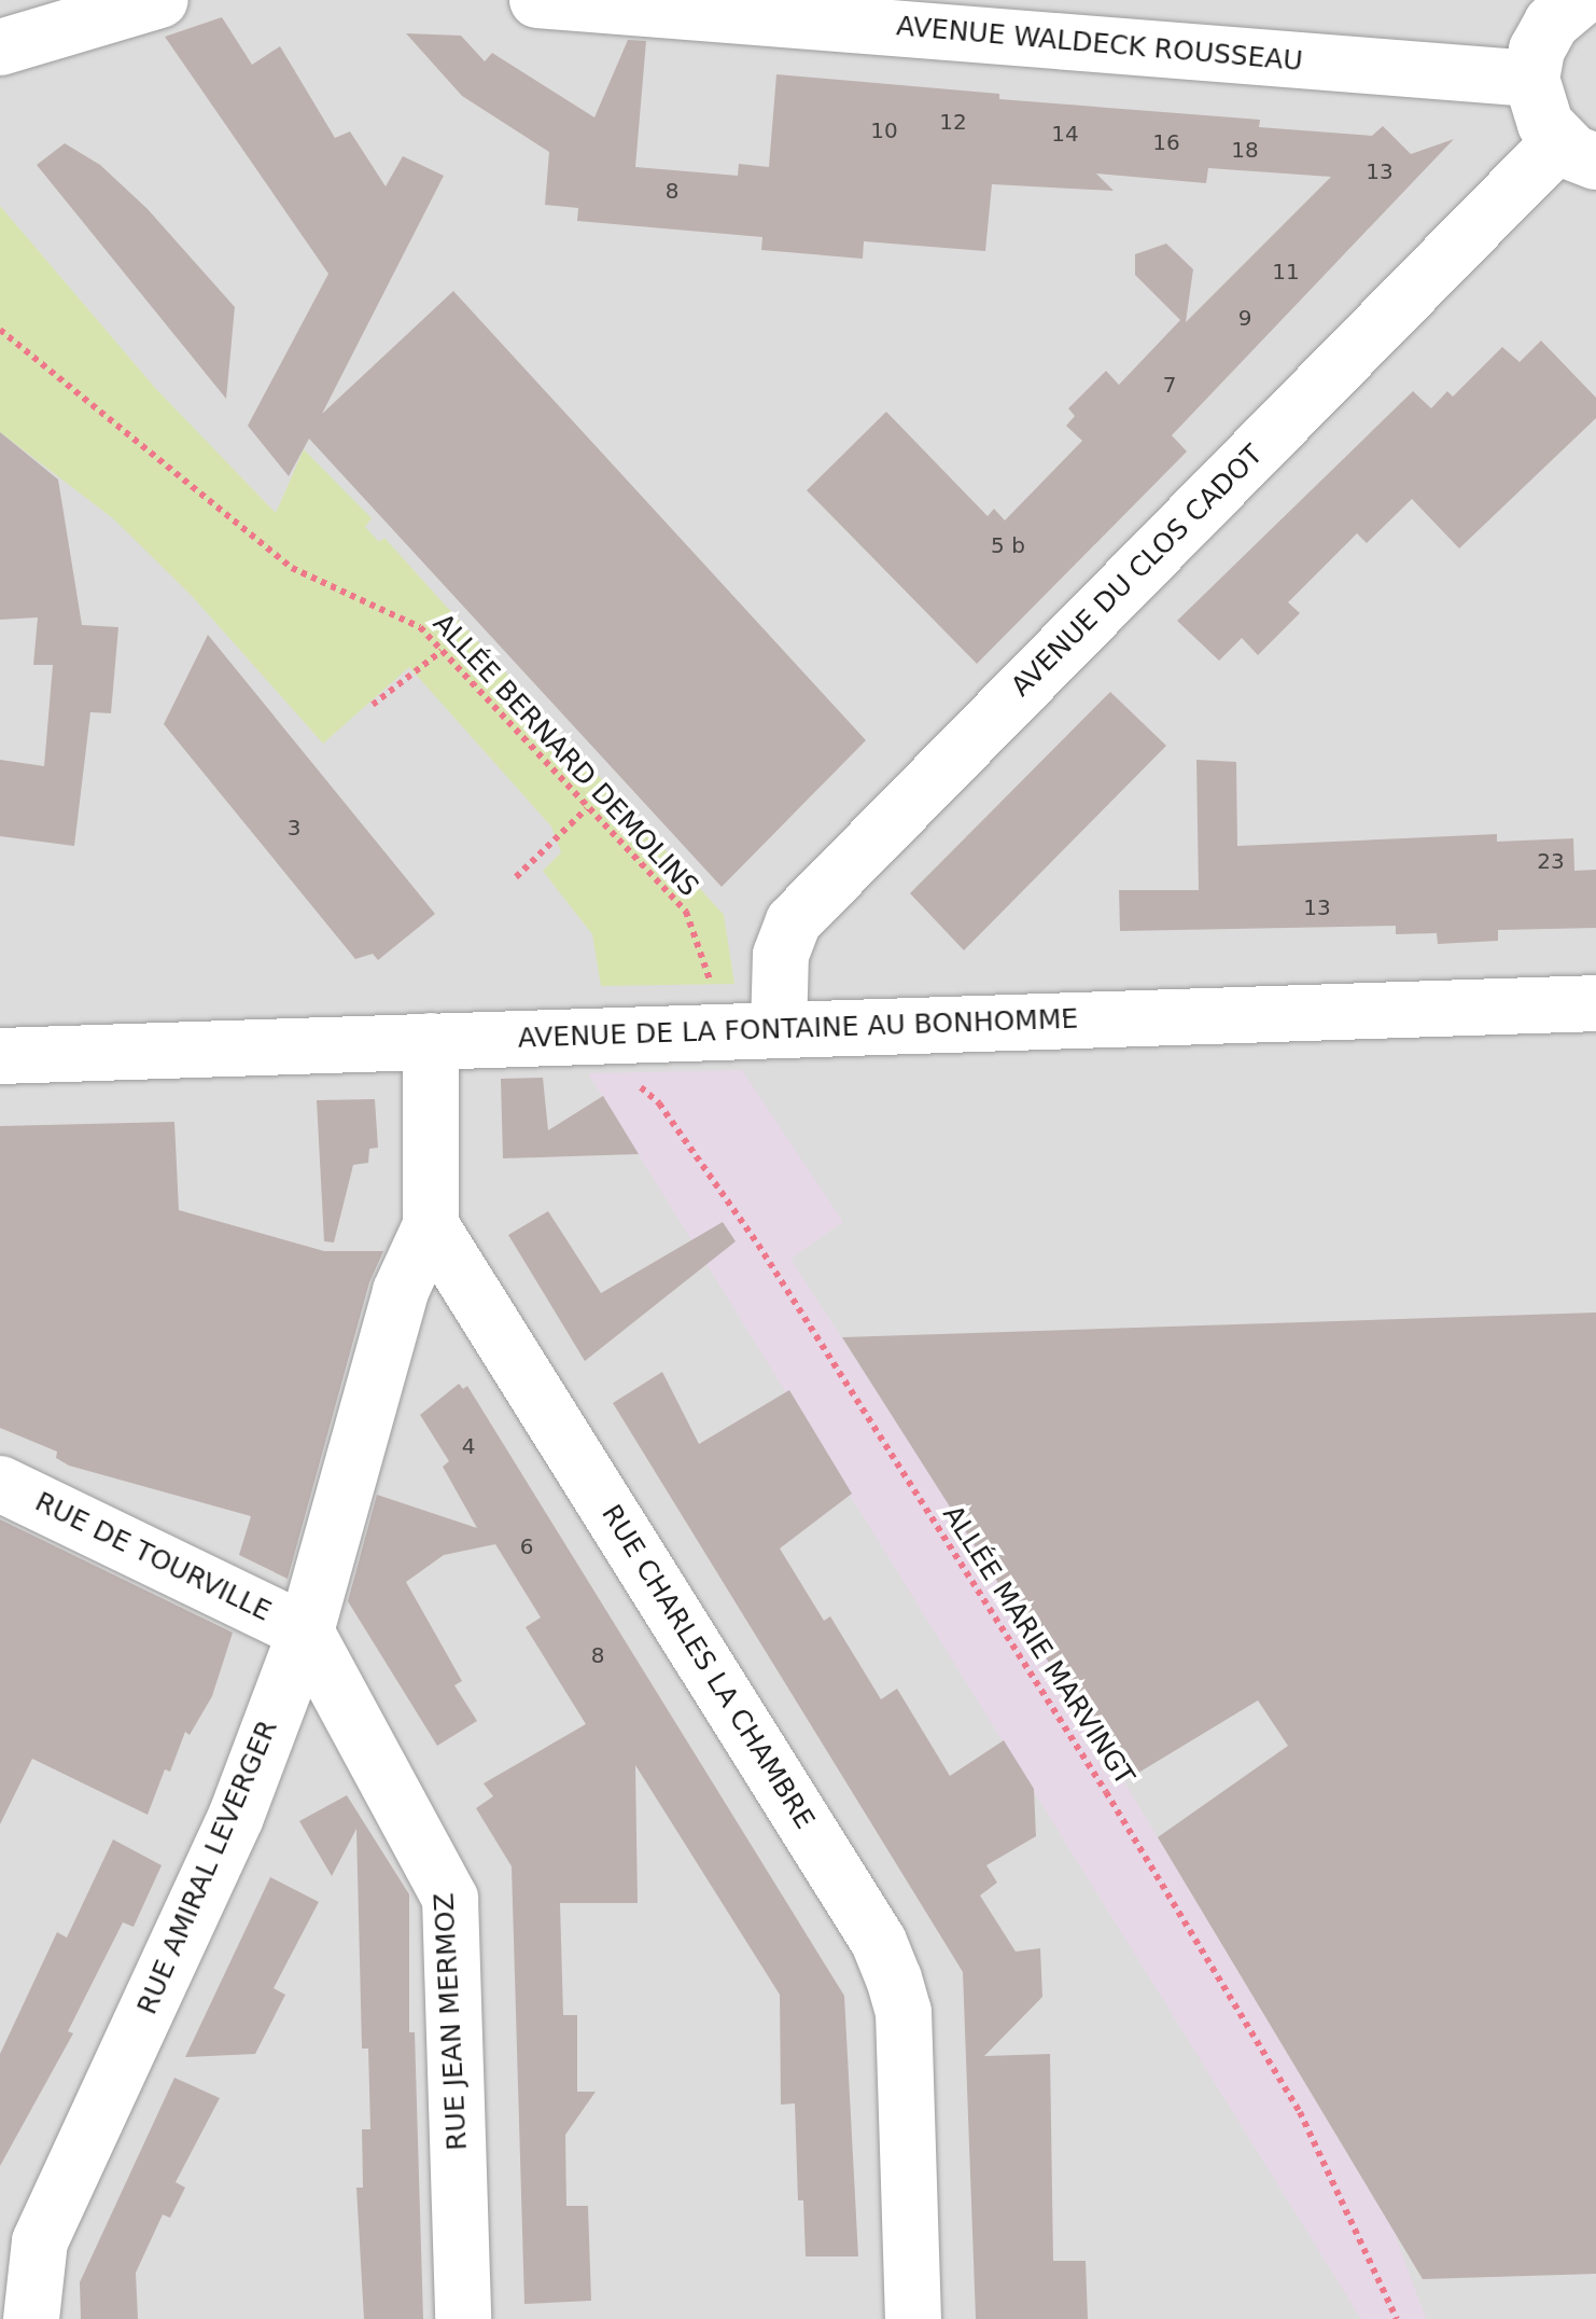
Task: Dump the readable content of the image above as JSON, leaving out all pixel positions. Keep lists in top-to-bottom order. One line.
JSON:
{"streets":{"street":["AVENUE WALDECK ROUSSEAU","AVENUE DU CLOS CADOT","AVENUE DE LA FONTAINE AU BONHOMME","RUE DE TOURVILLE","RUE CHARLES LA CHAMBRE","RUE AMIRAL LEVERGER","RUE JEAN MERMOZ"],"path":["ALLÉE BERNARD DEMOLINS","ALLÉE MARIE MARVINGT"]},"crossings":[["AVENUE DU CLOS CADOT","ALLÉE BERNARD DEMOLINS"],["AVENUE DU CLOS CADOT","AVENUE DE LA FONTAINE AU BONHOMME"],["ALLÉE BERNARD DEMOLINS","AVENUE DE LA FONTAINE AU BONHOMME"],["AVENUE DE LA FONTAINE AU BONHOMME","ALLÉE MARIE MARVINGT"],["RUE DE TOURVILLE","RUE AMIRAL LEVERGER"],["RUE DE TOURVILLE","RUE JEAN MERMOZ"],["RUE CHARLES LA CHAMBRE","RUE AMIRAL LEVERGER"],["RUE AMIRAL LEVERGER","RUE JEAN MERMOZ"]],"house_numbers":["12","10","14","16","18","13","8","11","9","7","5 b","3","23","13","4","6","8"]}
